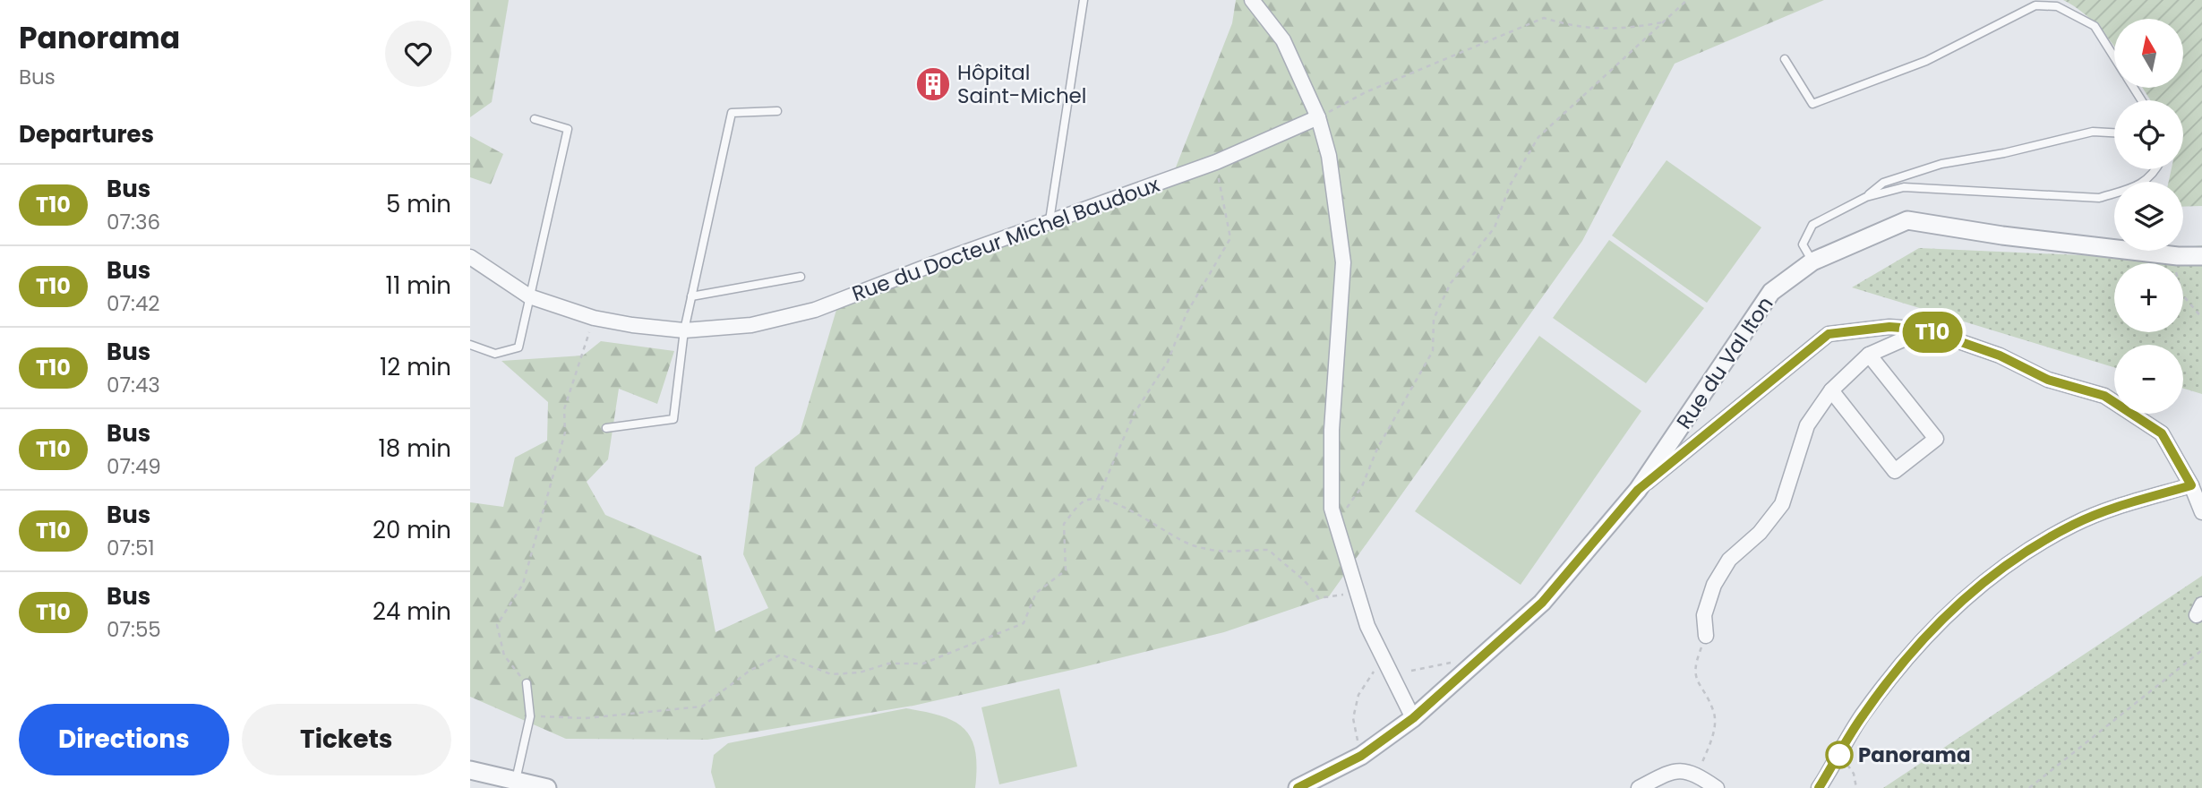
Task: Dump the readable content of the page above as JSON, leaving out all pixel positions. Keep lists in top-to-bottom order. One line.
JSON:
{"streets":{"street":["Rue du Docteur Michel Baudoux","Rue du Val Iton"]},"places":{"building":["Hôpital Saint-Michel"],"other":["Panorama"]},"lines":["bus line T10"],"north":"top","page":{"heading":[["Panorama","Bus"],"Departures"],"on_map":"T10","map_buttons":["+","−"],"list":[{"mark":"T10","name":"Bus","note":"07:36","value":"5 min"},{"mark":"T10","name":"Bus","note":"07:42","value":"11 min"},{"mark":"T10","name":"Bus","note":"07:43","value":"12 min"},{"mark":"T10","name":"Bus","note":"07:49","value":"18 min"},{"mark":"T10","name":"Bus","note":"07:51","value":"20 min"},{"mark":"T10","name":"Bus","note":"07:55","value":"24 min"}],"buttons":["Directions","Tickets"]}}
